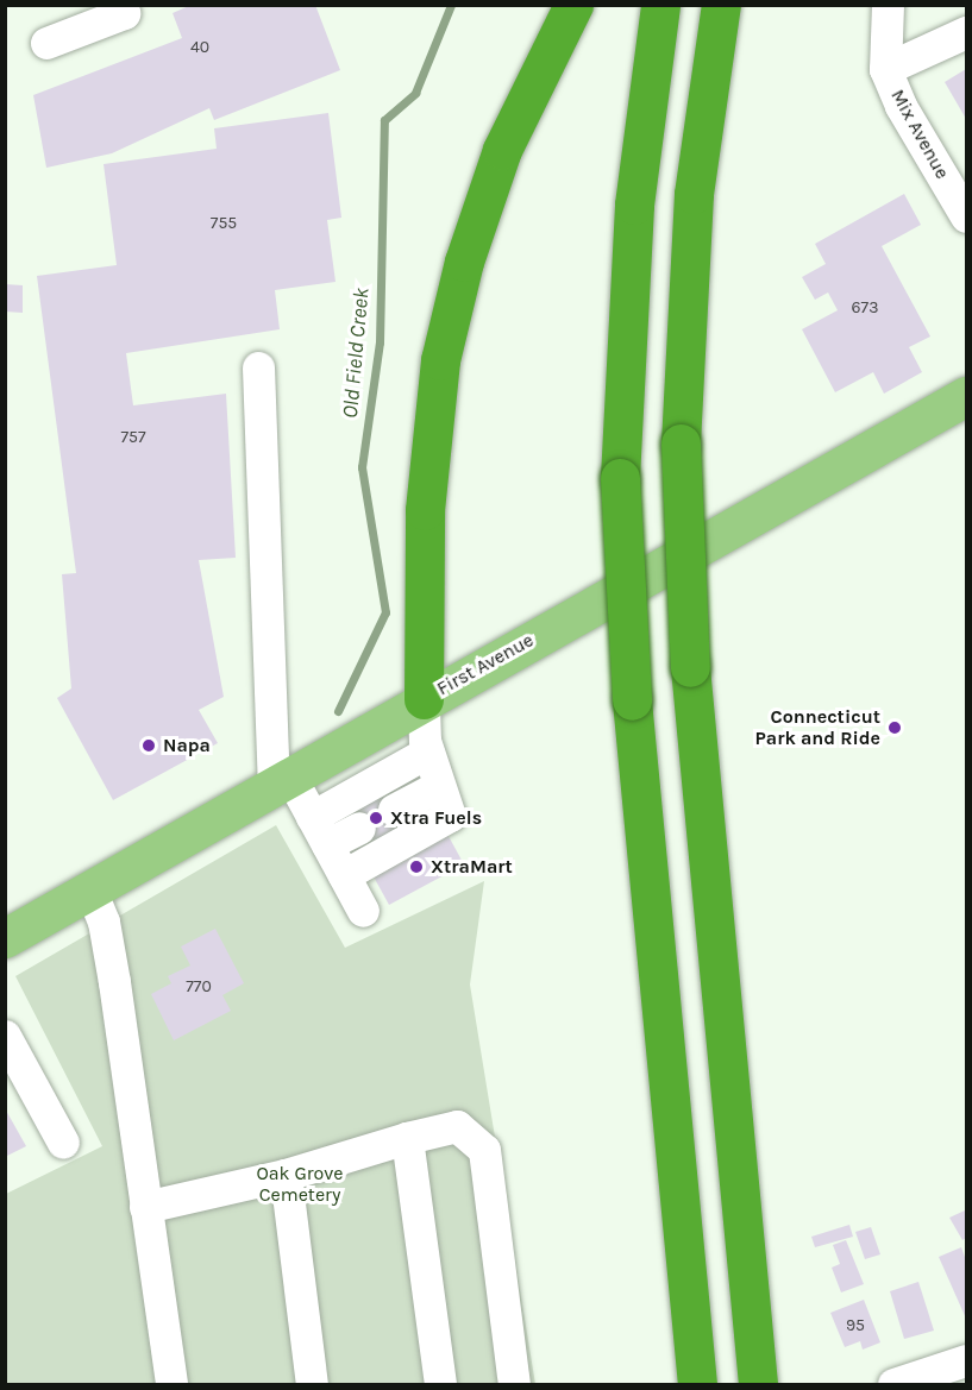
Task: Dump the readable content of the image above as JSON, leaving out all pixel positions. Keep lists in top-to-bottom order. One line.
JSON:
{"streets":{"main road":["First Avenue"],"street":["Mix Avenue"]},"water":["Old Field Creek"],"parks":["Oak Grove Cemetery"],"places":["Connecticut Park and Ride","Napa","Xtra Fuels","XtraMart"],"house_numbers":["40","755","673","757","770","95"]}
